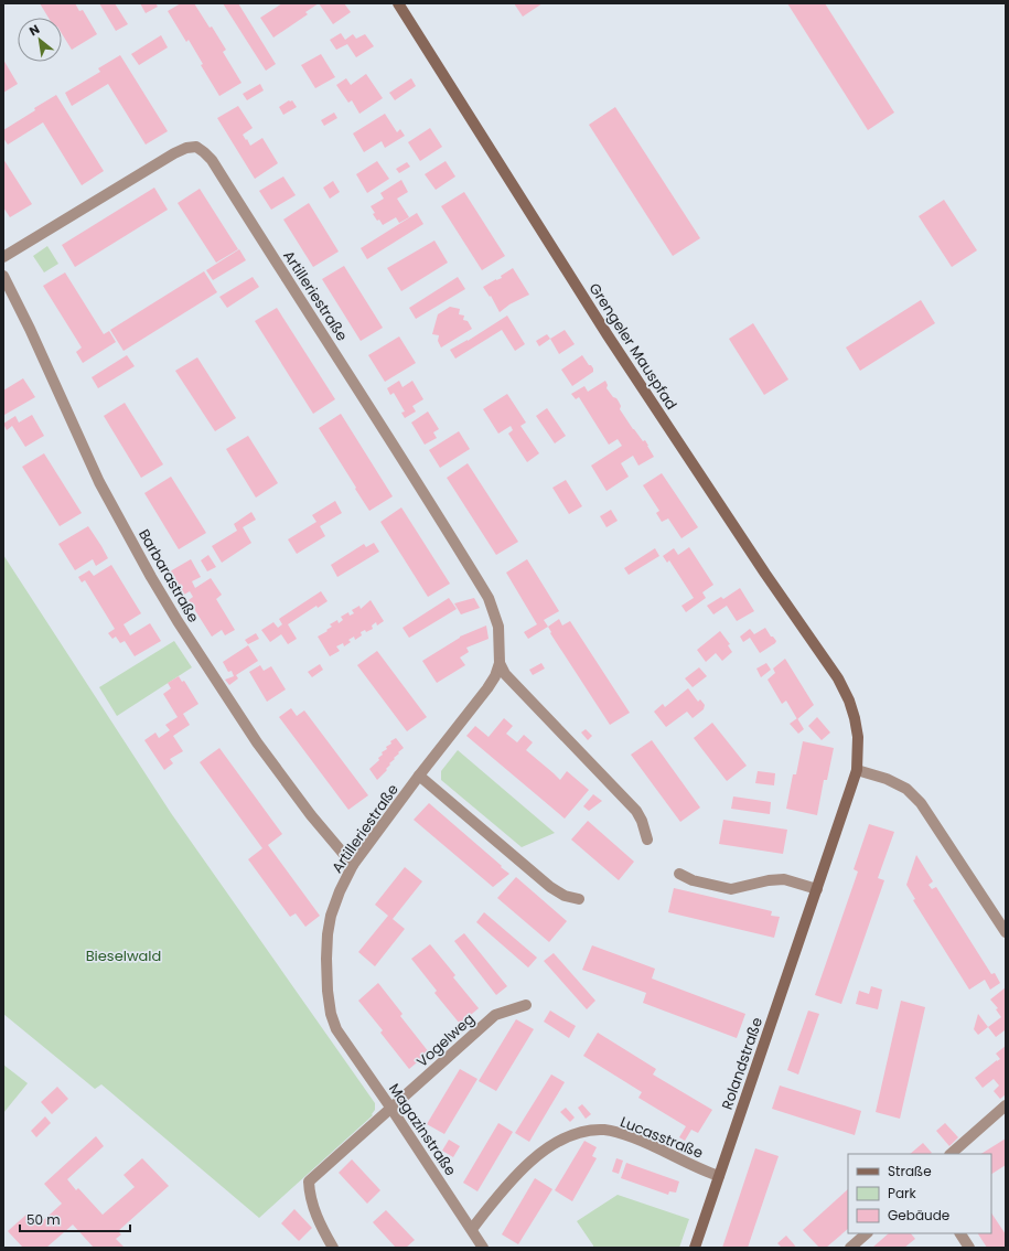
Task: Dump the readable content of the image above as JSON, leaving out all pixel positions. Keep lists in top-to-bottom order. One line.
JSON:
{"streets":{"main road":["Grengeler Mauspfad","Rolandstraße"],"street":["Artilleriestraße","Barbarastraße","Vogelweg","Magazinstraße","Lucasstraße"]},"crossings":[["Artilleriestraße","Barbarastraße"],["Artilleriestraße","Magazinstraße"],["Grengeler Mauspfad","Rolandstraße"],["Vogelweg","Magazinstraße"],["Rolandstraße","Lucasstraße"],["Magazinstraße","Lucasstraße"]],"parks":["Bieselwald"],"legend":["Straße","Park","Gebäude"],"scale_bar":"50 m","north":"top left"}
